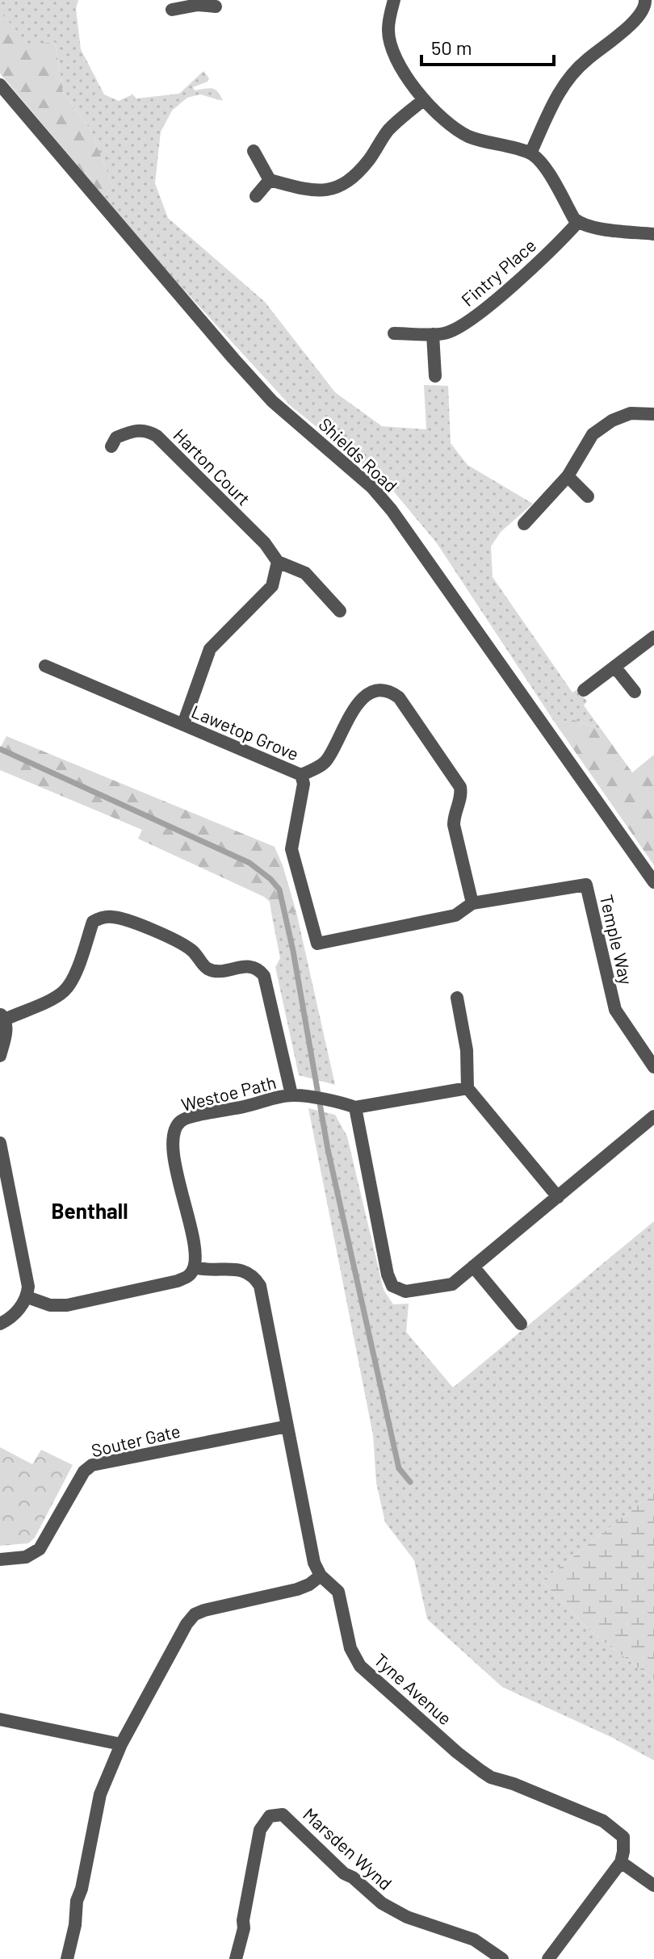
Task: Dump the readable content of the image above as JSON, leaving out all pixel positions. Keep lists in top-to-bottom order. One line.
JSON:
{"streets":{"street":["Fintry Place","Shields Road","Harton Court","Lawetop Grove","Temple Way","Westoe Path","Souter Gate","Tyne Avenue","Marsden Wynd"]},"crossings":[["Lawetop Grove","Temple Way"],["Westoe Path","Tyne Avenue"],["Souter Gate","Tyne Avenue"]],"districts":["Benthall"],"scale_bar":"50 m"}
